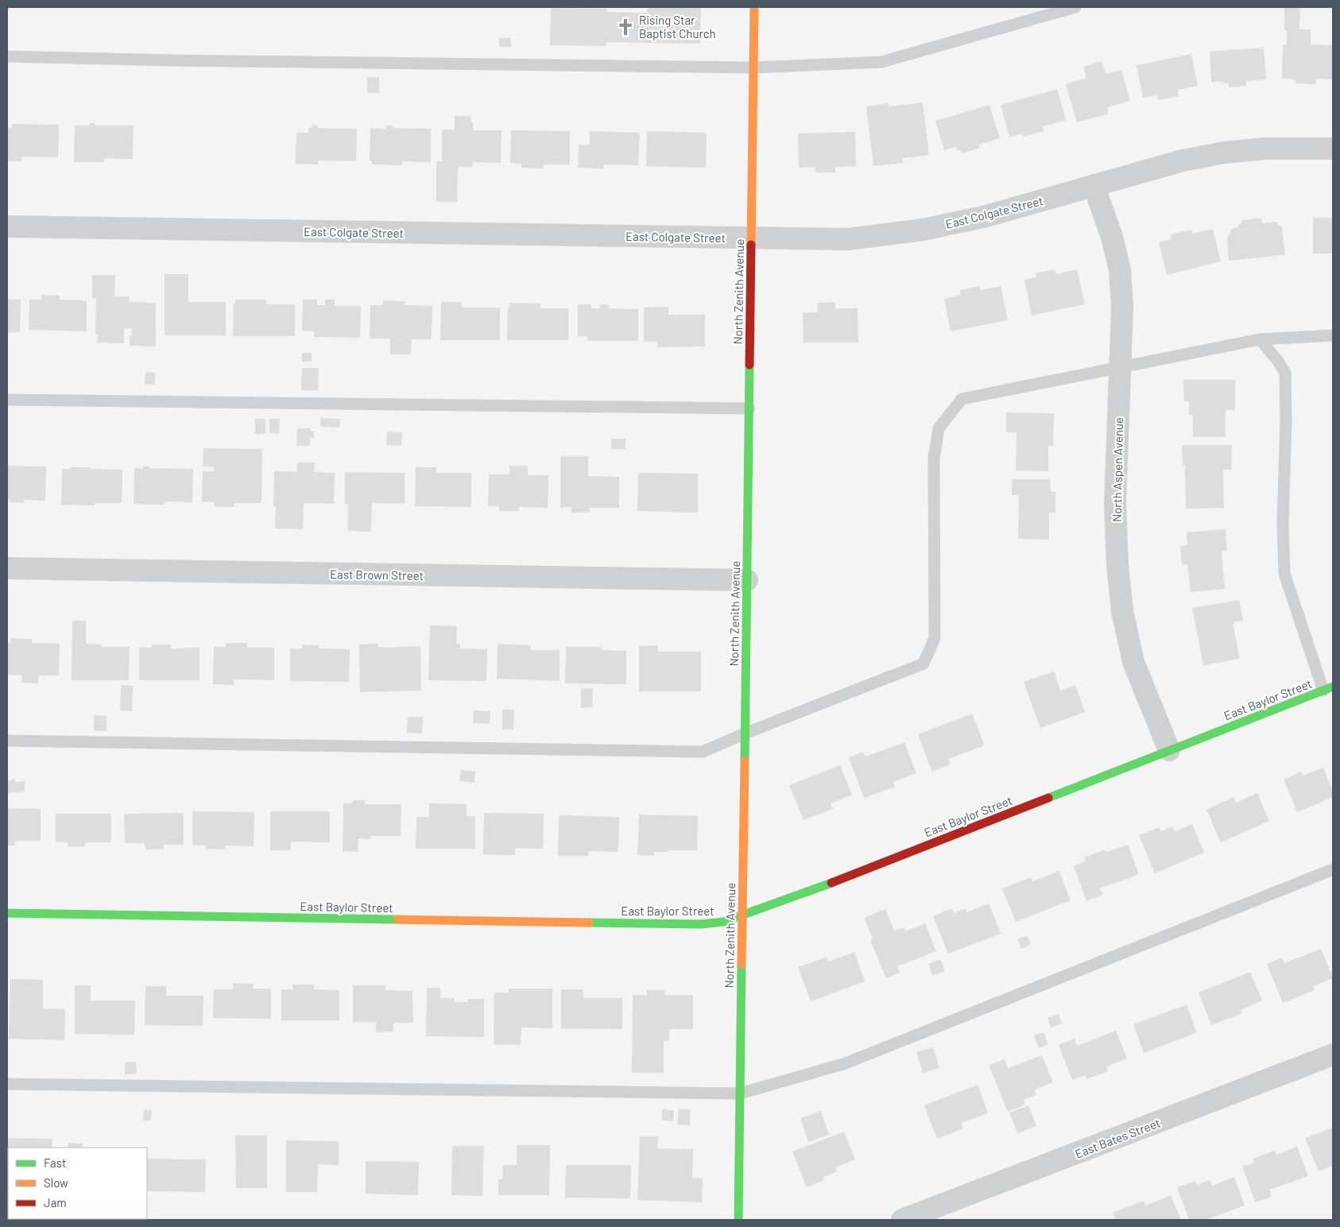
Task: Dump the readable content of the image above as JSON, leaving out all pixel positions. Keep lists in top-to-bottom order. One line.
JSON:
{"streets":{"street":["East Colgate Street","North Zenith Avenue","North Aspen Avenue","East Brown Street","East Baylor Street","East Bates Street"]},"crossings":[["East Colgate Street","North Zenith Avenue"],["East Colgate Street","North Aspen Avenue"],["North Zenith Avenue","East Brown Street"],["North Zenith Avenue","East Baylor Street"],["North Aspen Avenue","East Baylor Street"]],"places":{"church":["Rising Star Baptist Church"]},"legend":["Fast","Slow","Jam"]}
